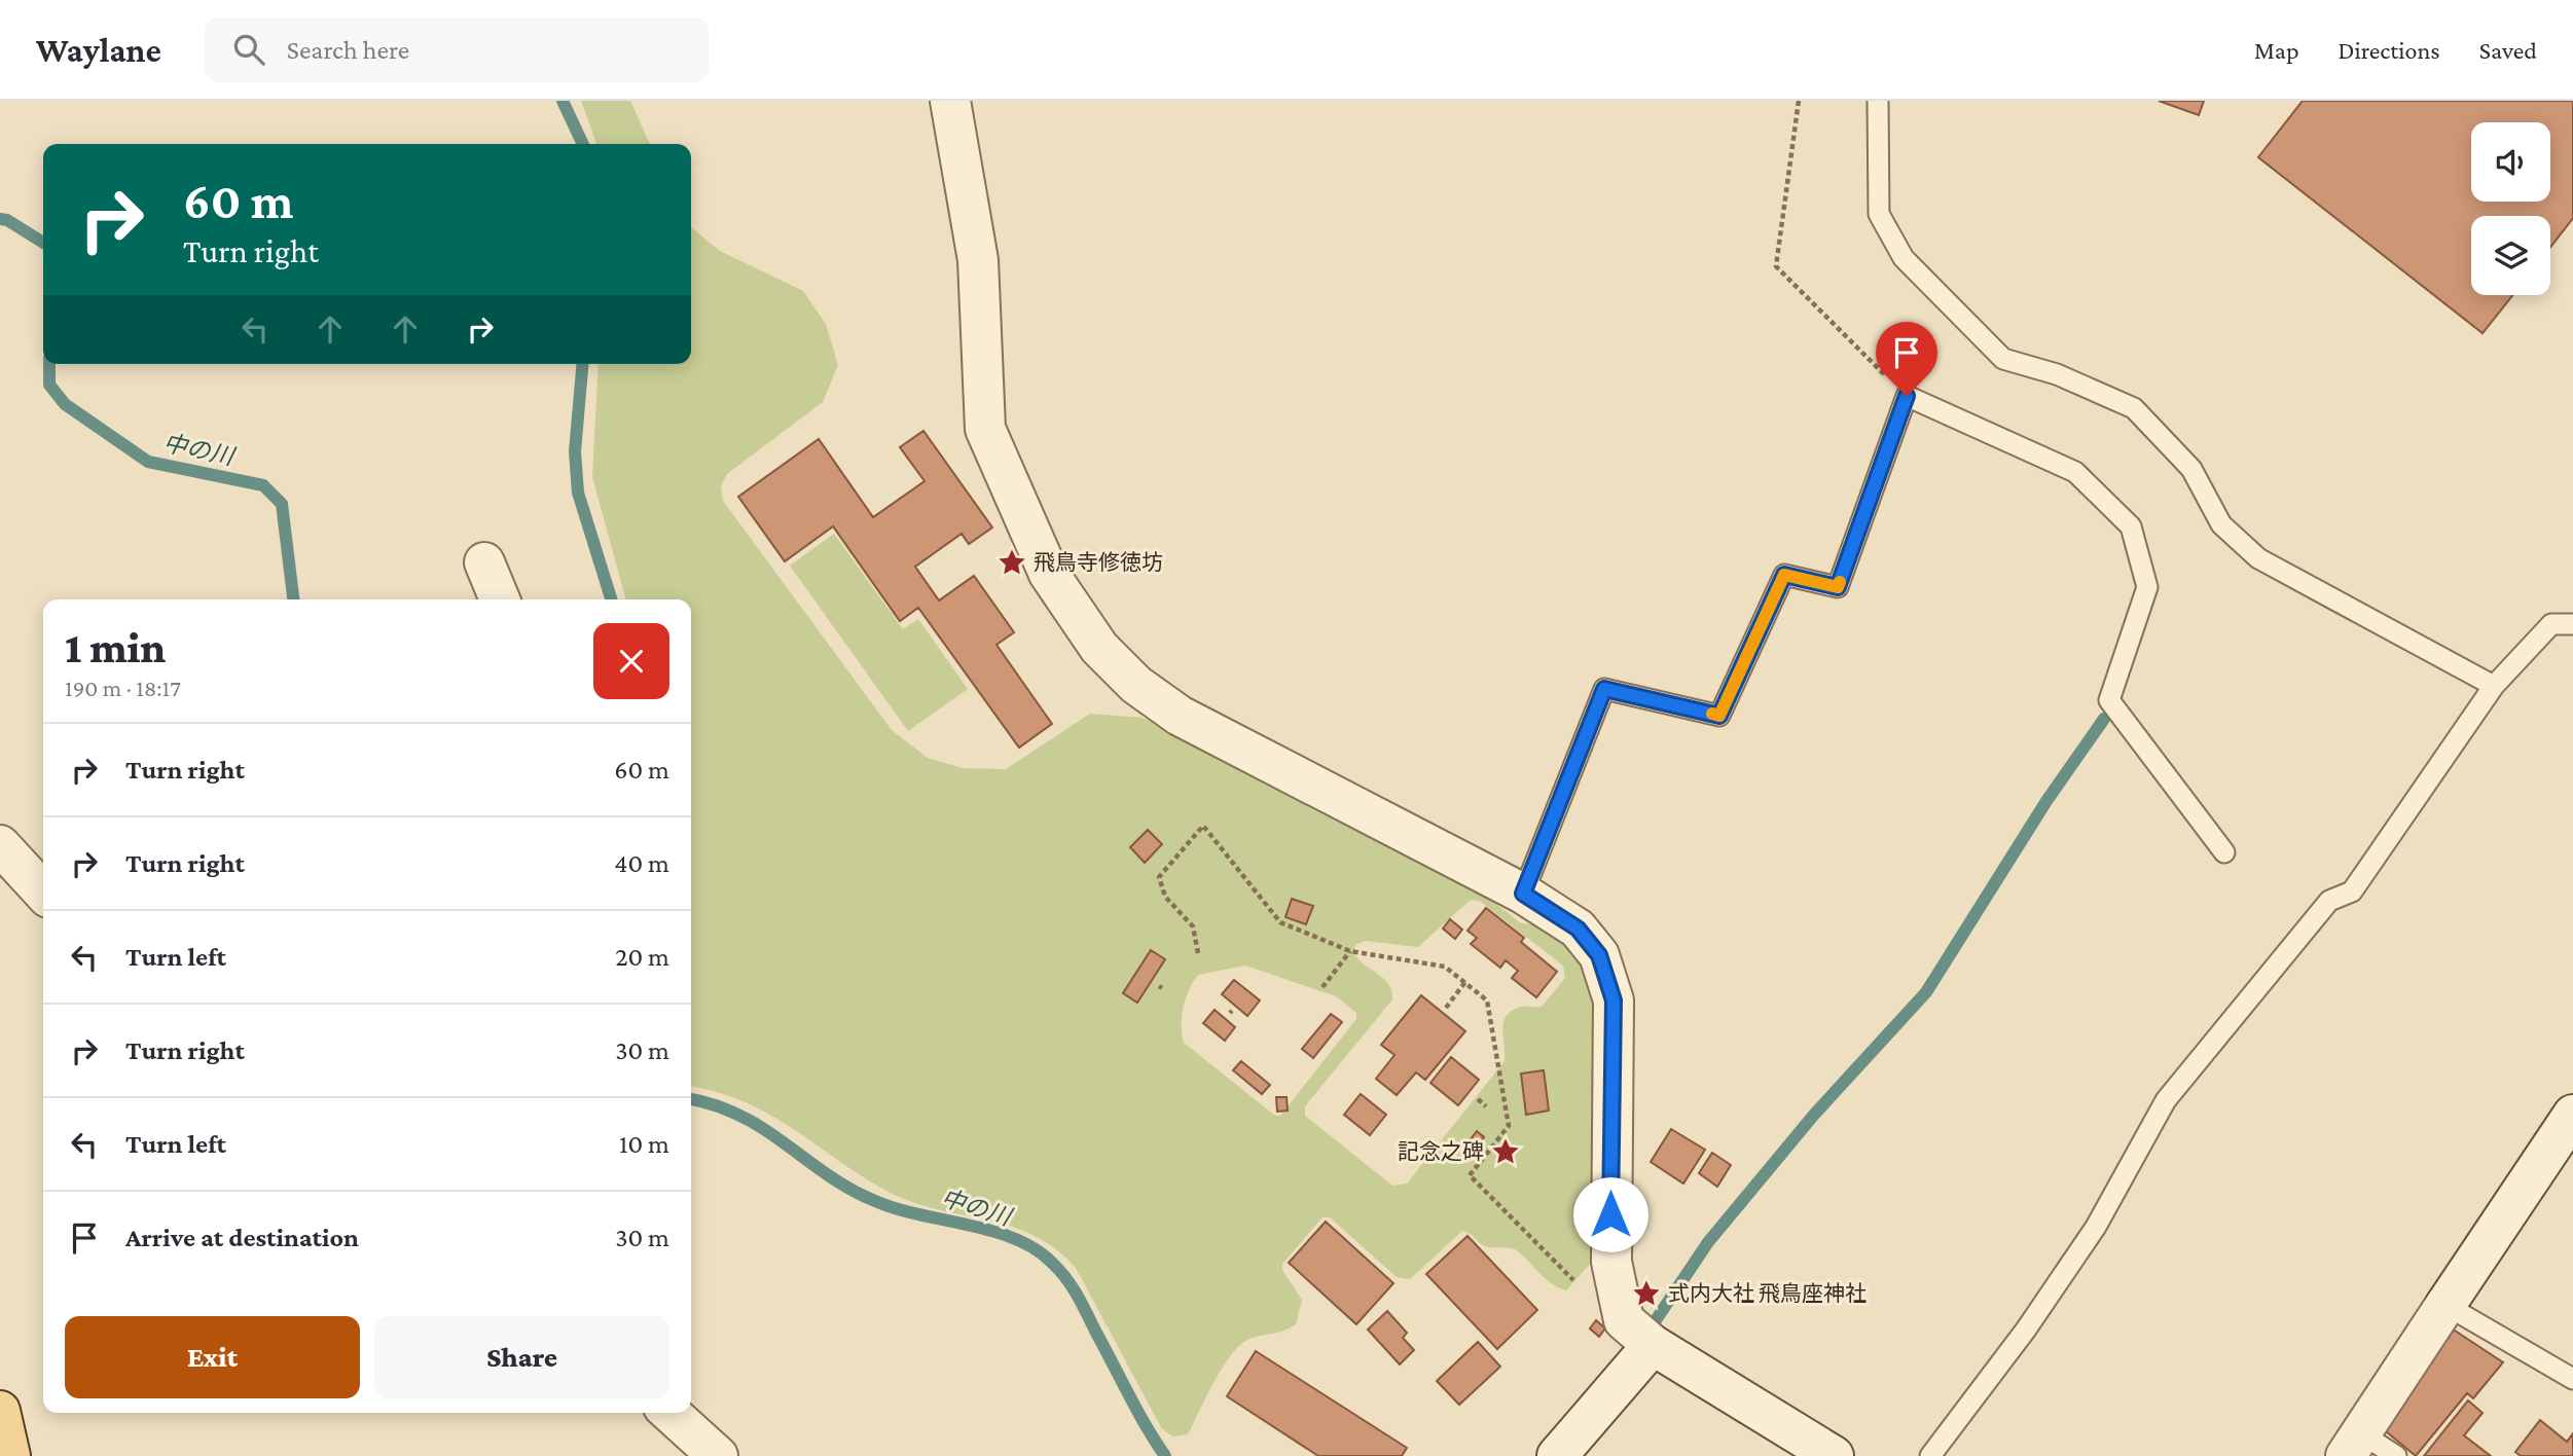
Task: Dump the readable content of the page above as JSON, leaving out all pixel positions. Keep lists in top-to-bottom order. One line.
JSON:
{"water":["中の川"],"places":{"place":["飛鳥寺修徳坊","記念之碑","式内大社 飛鳥座神社"]},"page":{"header":"Waylane","search":"Search here","nav":["Map","Directions","Saved"],"turn":["60 m","Turn right"],"heading":["1 min","190 m · 18:17"],"list":[{"name":"Turn right","value":"60 m"},{"name":"Turn right","value":"40 m"},{"name":"Turn left","value":"20 m"},{"name":"Turn right","value":"30 m"},{"name":"Turn left","value":"10 m"},{"name":"Arrive at destination","value":"30 m"}],"buttons":["Exit","Share"]}}
